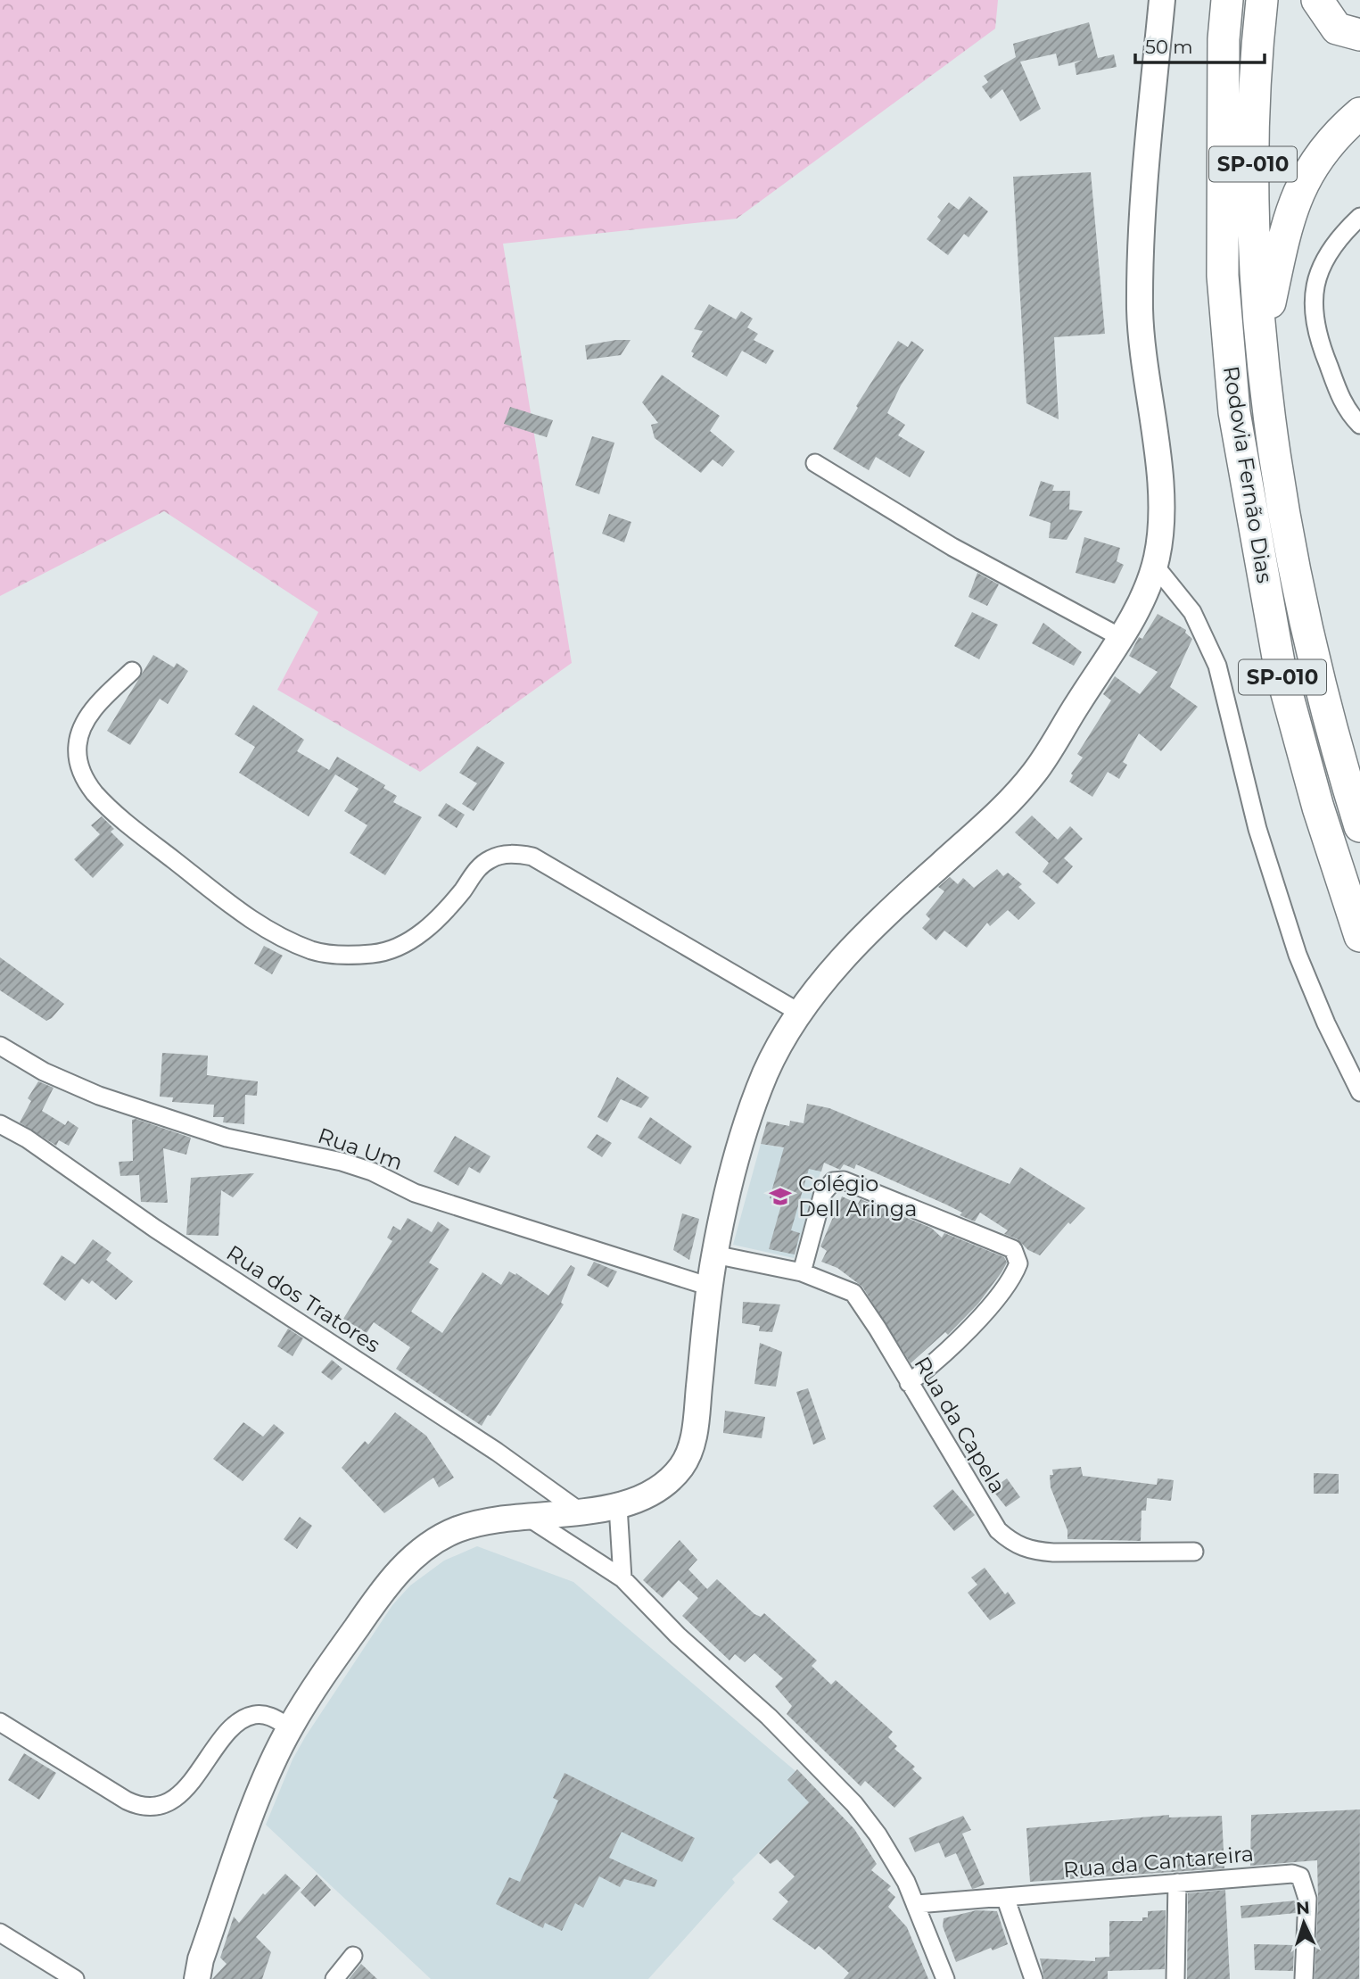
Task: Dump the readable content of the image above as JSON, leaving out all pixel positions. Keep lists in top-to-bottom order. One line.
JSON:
{"streets":{"highway":["SP-010","Rodovia Fernão Dias"],"street":["Rua Um","Rua dos Tratores","Rua da Capela","Rua da Cantareira"]},"places":{"school or university":["Colégio Dell Aringa"]},"scale_bar":"50 m","north":"top"}
